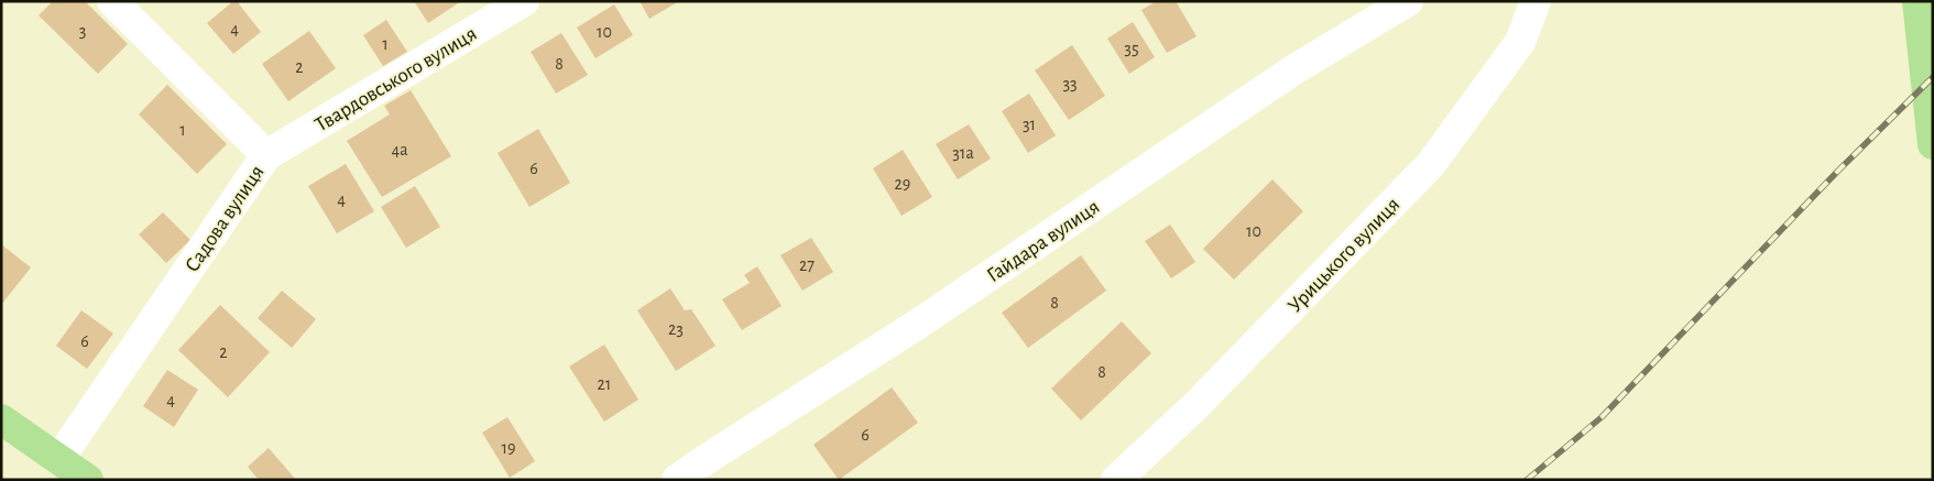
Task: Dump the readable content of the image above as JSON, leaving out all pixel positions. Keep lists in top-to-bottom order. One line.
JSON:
{"streets":{"street":["Твардовського вулиця","Садова вулиця","Гайдара вулиця","Урицького вулиця"]},"crossings":[["Твардовського вулиця","Садова вулиця"]],"house_numbers":["4","3","10","1","35","8","2","33","31","1","4а","31а","6","29","4","10","27","8","23","6","2","8","21","4","6","19"]}
